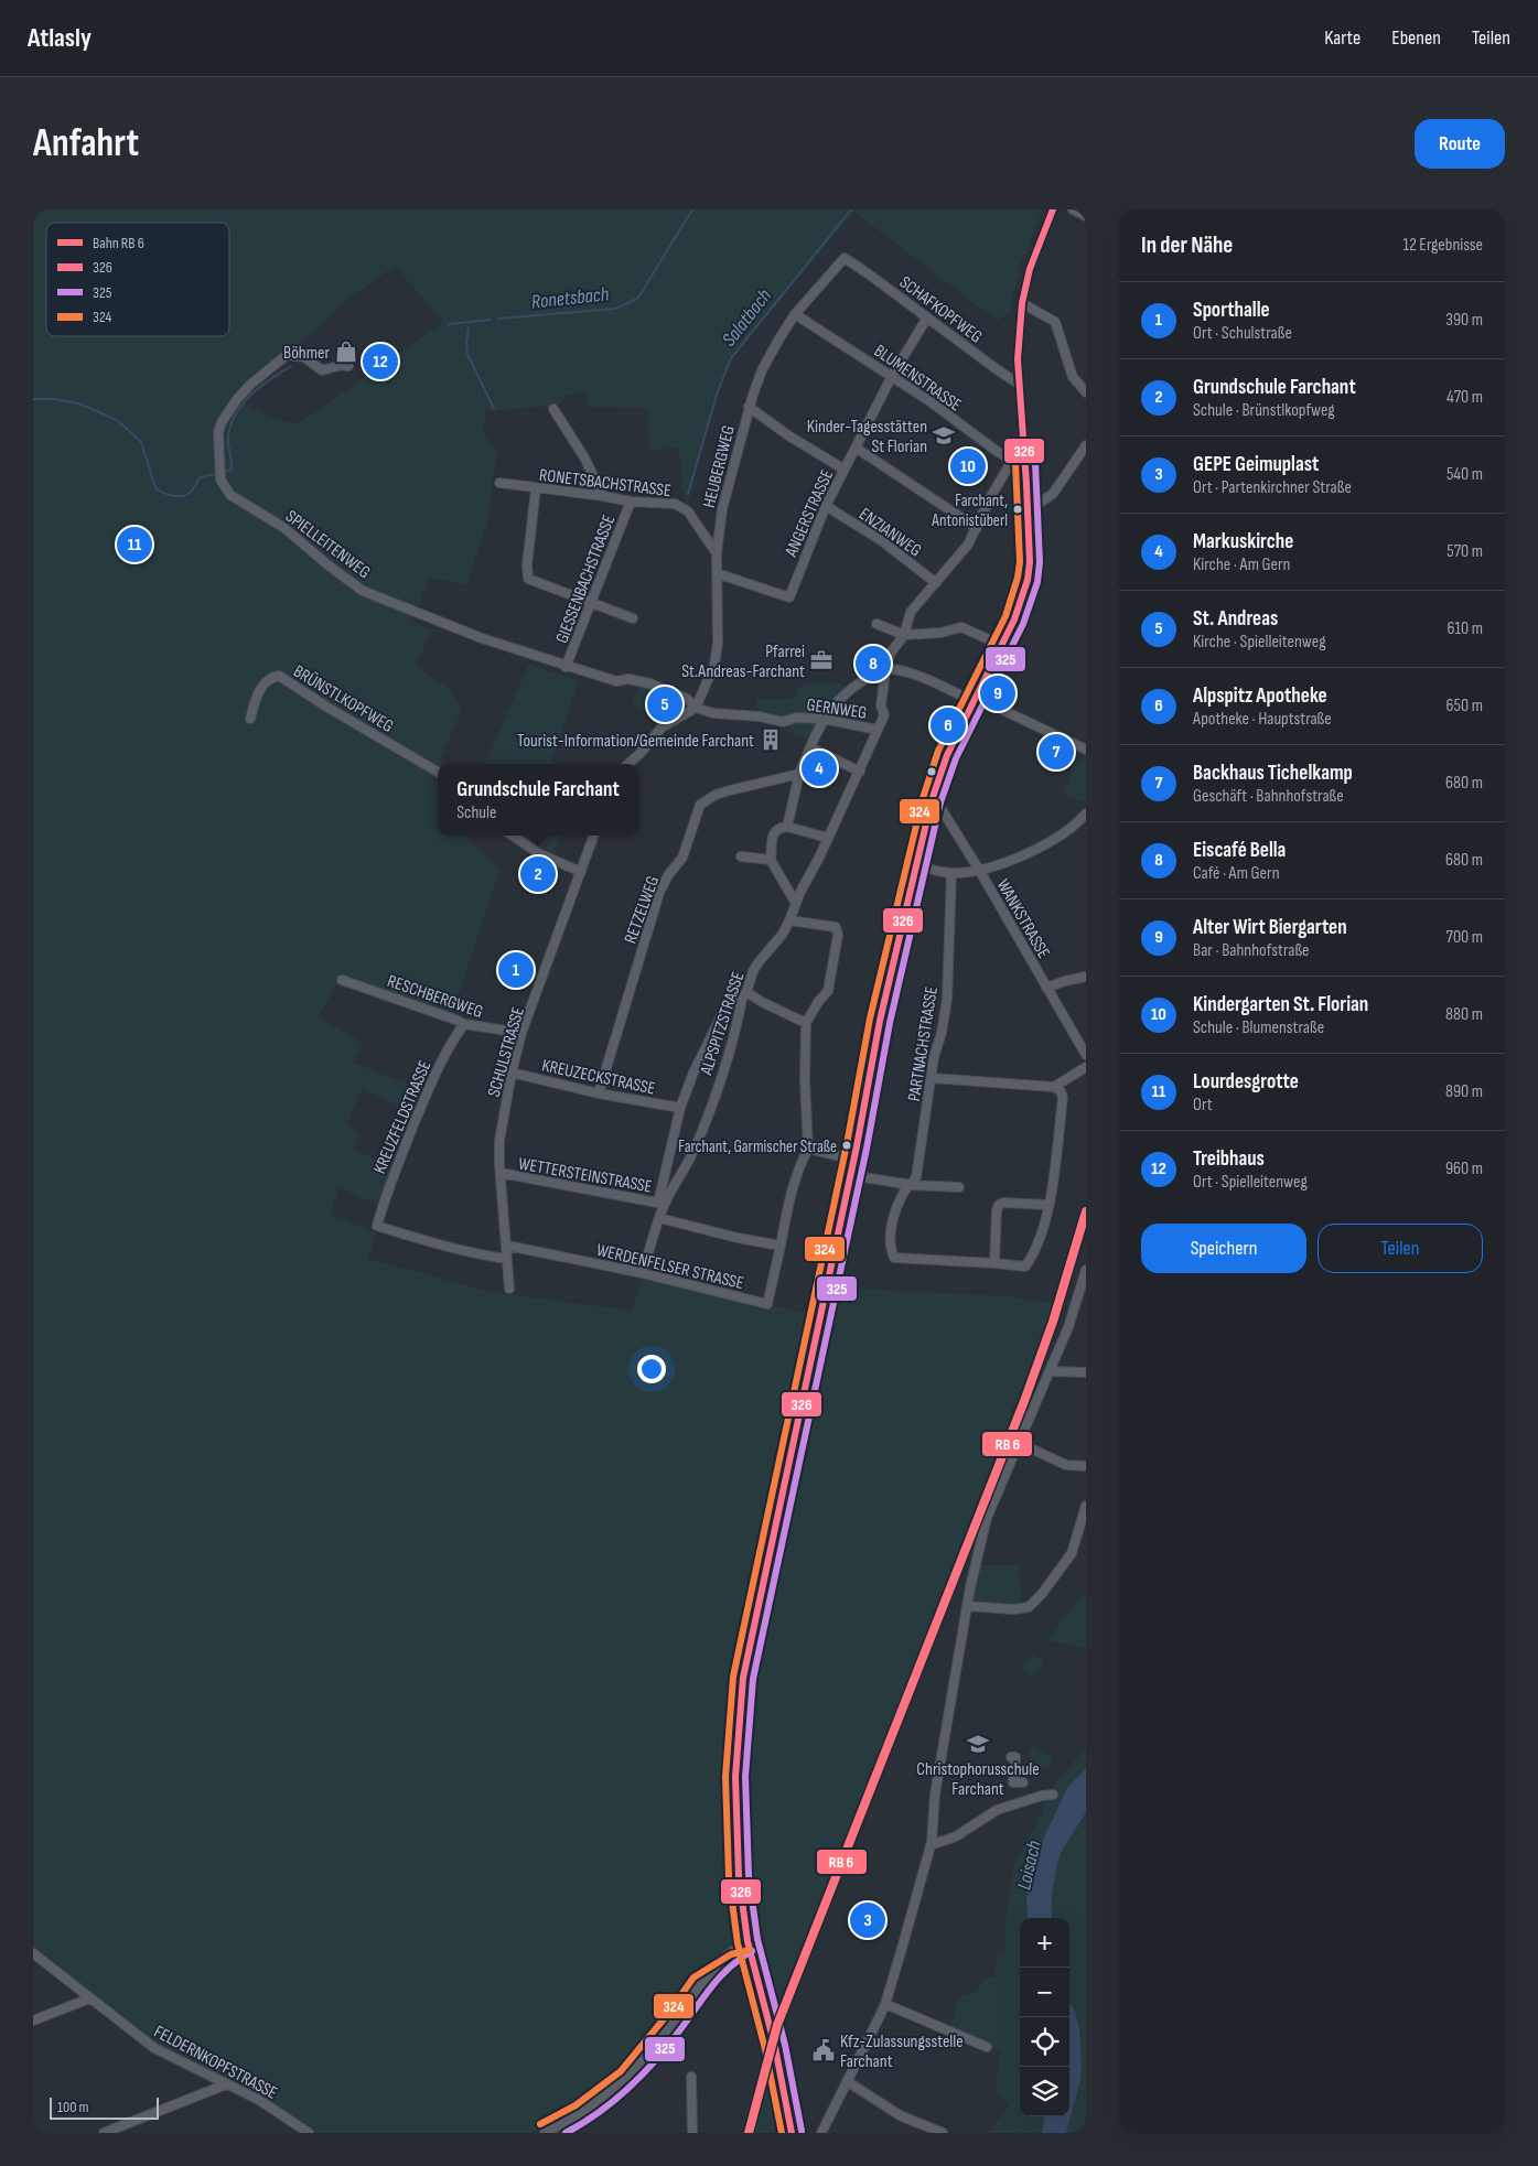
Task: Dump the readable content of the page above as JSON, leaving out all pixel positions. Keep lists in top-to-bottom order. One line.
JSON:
{"streets":{"street":["SCHAFKOPFWEG","BLUMENSTRASSE","HEUBERGWEG","RONETSBACHSTRASSE","ANGERSTRASSE","ENZIANWEG","SPIELLEITENWEG","GIESSENBACHSTRASSE","BRÜNSTLKOPFWEG","GERNWEG","RETZELWEG","WANKSTRASSE","RESCHBERGWEG","ALPSPITZSTRASSE","PARTNACHSTRASSE","SCHULSTRASSE","KREUZECKSTRASSE","KREUZFELDSTRASSE","WETTERSTEINSTRASSE","WERDENFELSER STRASSE","FELDERNKOPFSTRASSE"]},"crossings":[["SCHAFKOPFWEG","HEUBERGWEG"],["SCHAFKOPFWEG","ANGERSTRASSE"],["BLUMENSTRASSE","HEUBERGWEG"],["BLUMENSTRASSE","ANGERSTRASSE"],["BLUMENSTRASSE","ALPSPITZSTRASSE"],["HEUBERGWEG","RONETSBACHSTRASSE"],["HEUBERGWEG","ANGERSTRASSE"],["HEUBERGWEG","SPIELLEITENWEG"],["HEUBERGWEG","GERNWEG"],["RONETSBACHSTRASSE","GIESSENBACHSTRASSE"],["ANGERSTRASSE","ENZIANWEG"],["ENZIANWEG","ALPSPITZSTRASSE"],["SPIELLEITENWEG","GIESSENBACHSTRASSE"],["SPIELLEITENWEG","GERNWEG"],["GERNWEG","ALPSPITZSTRASSE"],["RETZELWEG","KREUZECKSTRASSE"],["RESCHBERGWEG","SCHULSTRASSE"],["RESCHBERGWEG","KREUZFELDSTRASSE"],["ALPSPITZSTRASSE","WETTERSTEINSTRASSE"],["ALPSPITZSTRASSE","WERDENFELSER STRASSE"],["SCHULSTRASSE","KREUZECKSTRASSE"],["SCHULSTRASSE","KREUZFELDSTRASSE"],["SCHULSTRASSE","WETTERSTEINSTRASSE"],["SCHULSTRASSE","WERDENFELSER STRASSE"],["WETTERSTEINSTRASSE","WERDENFELSER STRASSE"]],"water":["Ronetsbach","Salatbach","Loisach"],"places":{"shop":["Böhmer"],"school or university":["Kinder-Tagesstätten St Florian","Christophorusschule Farchant"],"other":["Farchant, Antonistüberl","Farchant, Garmischer Straße"],"office":["Pfarrei St.Andreas-Farchant"],"building":["Tourist-Information/Gemeinde Farchant"],"public building":["Kfz-Zulassungsstelle Farchant"]},"lines":["transit line 326","transit line 325","transit line 324"],"legend":["Bahn RB 6","326","325","324"],"scale_bar":"100 m","page":{"header":"Atlasly","nav":["Karte","Ebenen","Teilen"],"buttons":["Route",["Speichern","Teilen"]],"title":"Anfahrt","heading":["In der Nähe","12 Ergebnisse"],"list":[{"mark":"1","name":"Sporthalle","note":"Ort · Schulstraße","value":"390 m"},{"mark":"2","name":"Grundschule Farchant","note":"Schule · Brünstlkopfweg","value":"470 m"},{"mark":"3","name":"GEPE Geimuplast","note":"Ort · Partenkirchner Straße","value":"540 m"},{"mark":"4","name":"Markuskirche","note":"Kirche · Am Gern","value":"570 m"},{"mark":"5","name":"St. Andreas","note":"Kirche · Spielleitenweg","value":"610 m"},{"mark":"6","name":"Alpspitz Apotheke","note":"Apotheke · Hauptstraße","value":"650 m"},{"mark":"7","name":"Backhaus Tichelkamp","note":"Geschäft · Bahnhofstraße","value":"680 m"},{"mark":"8","name":"Eiscafé Bella","note":"Café · Am Gern","value":"680 m"},{"mark":"9","name":"Alter Wirt Biergarten","note":"Bar · Bahnhofstraße","value":"700 m"},{"mark":"10","name":"Kindergarten St. Florian","note":"Schule · Blumenstraße","value":"880 m"},{"mark":"11","name":"Lourdesgrotte","note":"Ort","value":"890 m"},{"mark":"12","name":"Treibhaus","note":"Ort · Spielleitenweg","value":"960 m"}],"pins":["12","10","11","8","9","5","6","7","4","2","1","3"],"popup":["Grundschule Farchant","Schule"],"map_buttons":["+","−"],"scale":"100 m"}}
